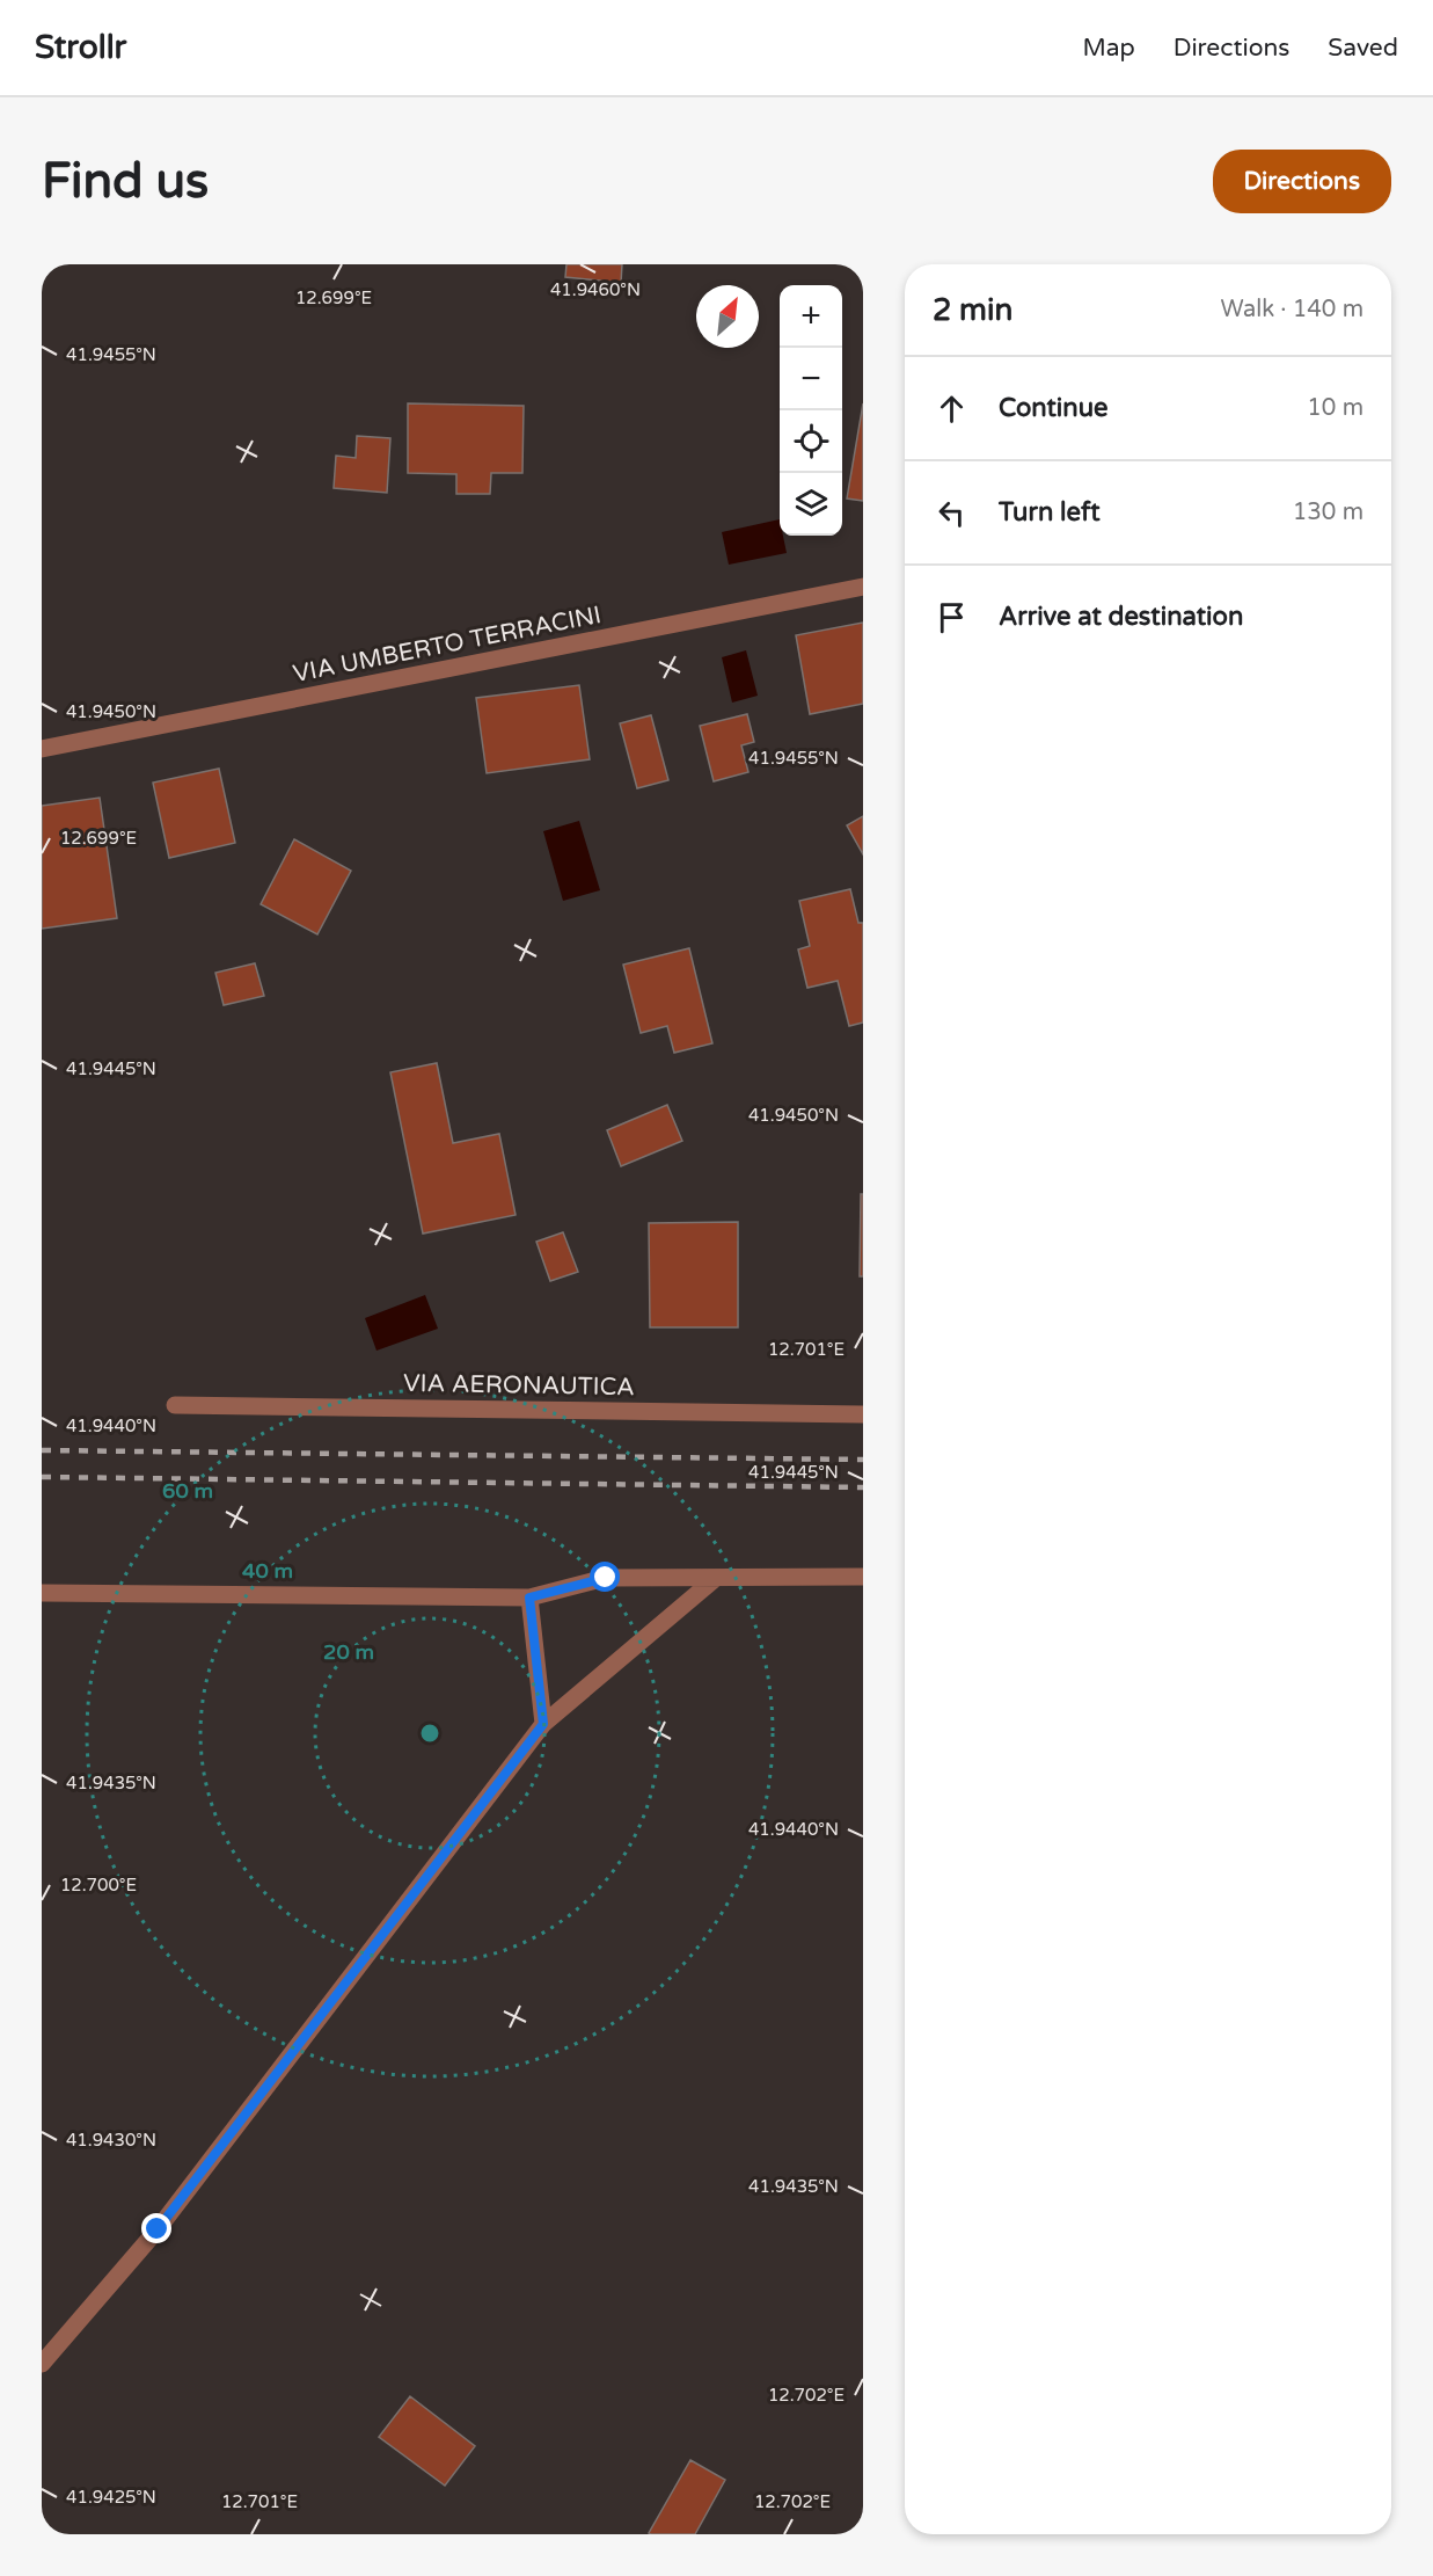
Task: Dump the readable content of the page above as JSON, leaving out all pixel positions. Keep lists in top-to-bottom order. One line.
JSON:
{"streets":{"street":["VIA UMBERTO TERRACINI","VIA AERONAUTICA"]},"north":"top right","page":{"header":"Strollr","nav":["Map","Directions","Saved"],"buttons":"Directions","title":"Find us","heading":["2 min","Walk · 140 m"],"map_buttons":["+","−"],"list":[["Continue","10 m"],["Turn left","130 m"],"Arrive at destination"]},"coordinates":["41.9460°N","12.699°E","41.9455°N","41.9450°N","41.9445°N","12.701°E","41.9440°N","41.9435°N","12.700°E","41.9430°N","12.702°E","41.9425°N"],"rings":["60 m","40 m","20 m"]}
